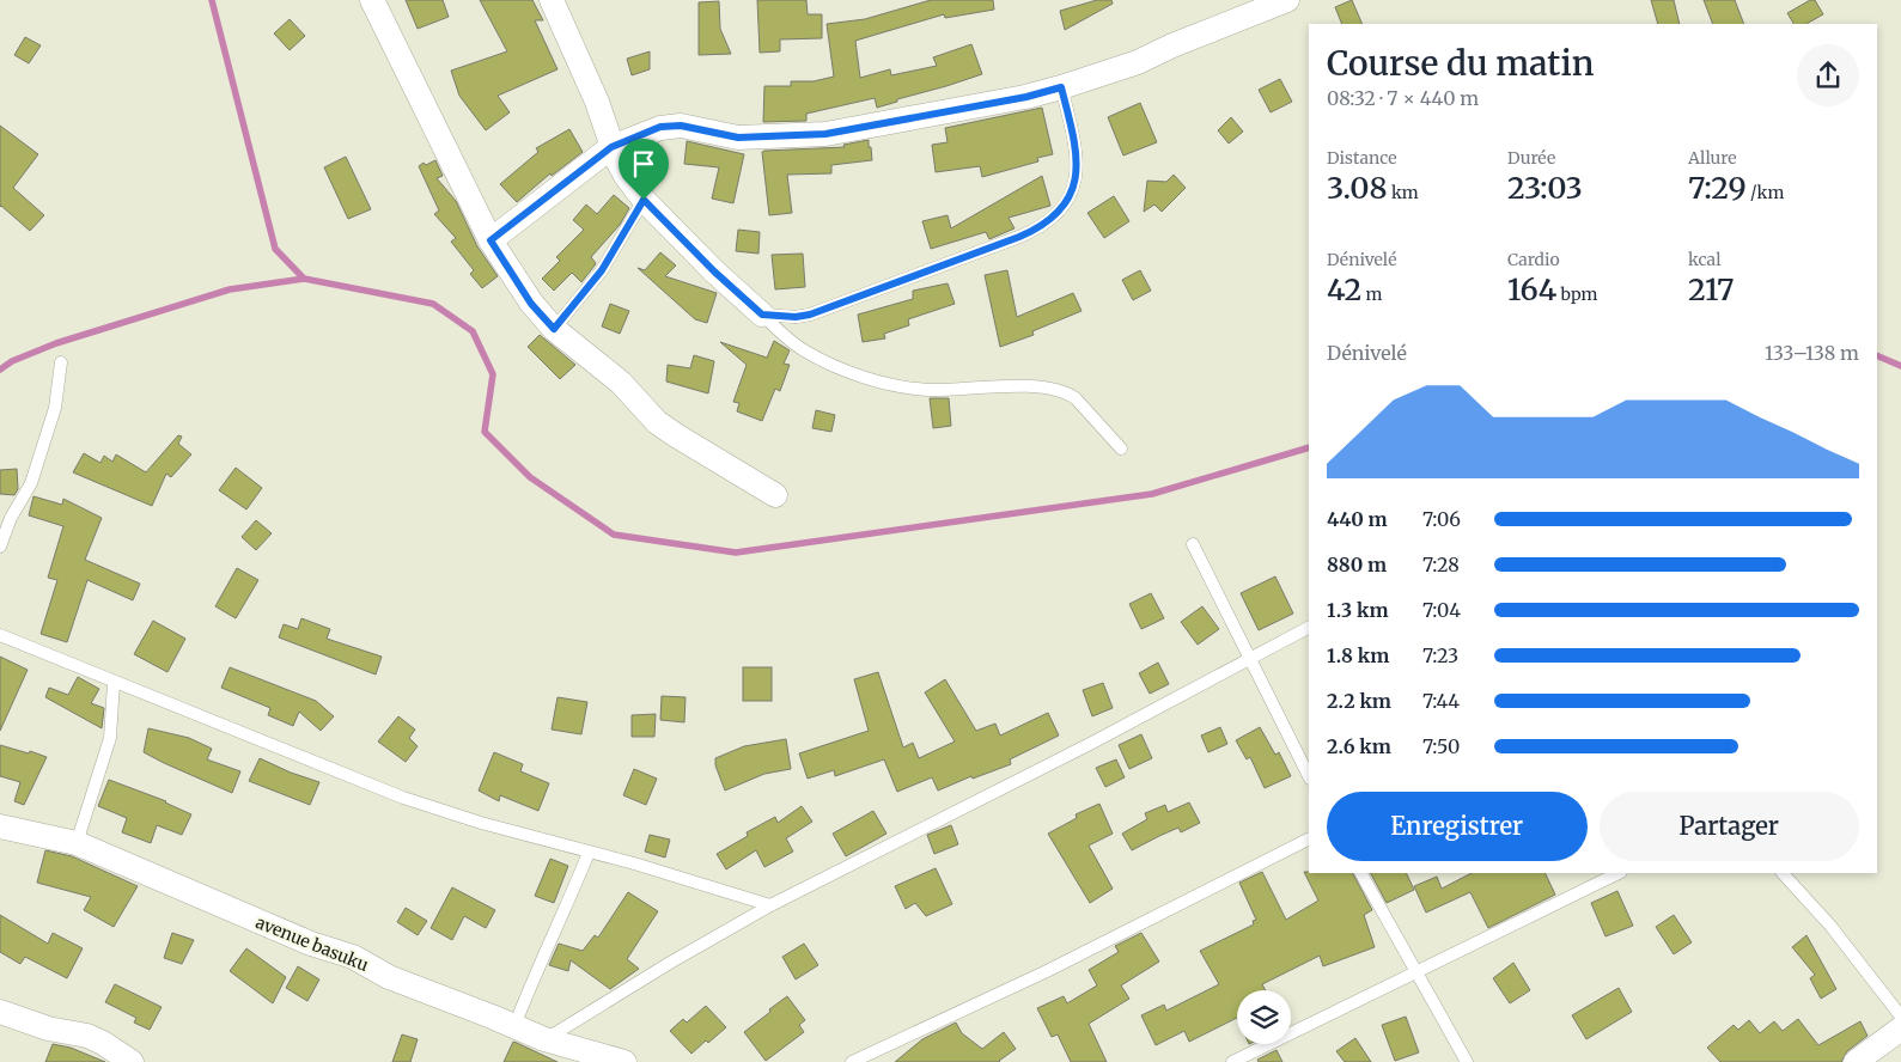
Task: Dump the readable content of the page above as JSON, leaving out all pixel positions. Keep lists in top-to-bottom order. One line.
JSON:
{"streets":{"street":["avenue basuku"]},"page":{"heading":["Course du matin","08:32 · 7 × 440 m"],"stats":[["Distance","3.08 km"],["Durée","23:03"],["Allure","7:29 /km"],["Dénivelé","42 m"],["Cardio","164 bpm"],["kcal","217"]],"chart":["Dénivelé","133–138 m"],"list":[{"name":"440 m","note":"7:06"},{"name":"880 m","note":"7:28"},{"name":"1.3 km","note":"7:04"},{"name":"1.8 km","note":"7:23"},{"name":"2.2 km","note":"7:44"},{"name":"2.6 km","note":"7:50"}],"buttons":["Enregistrer","Partager"]}}
